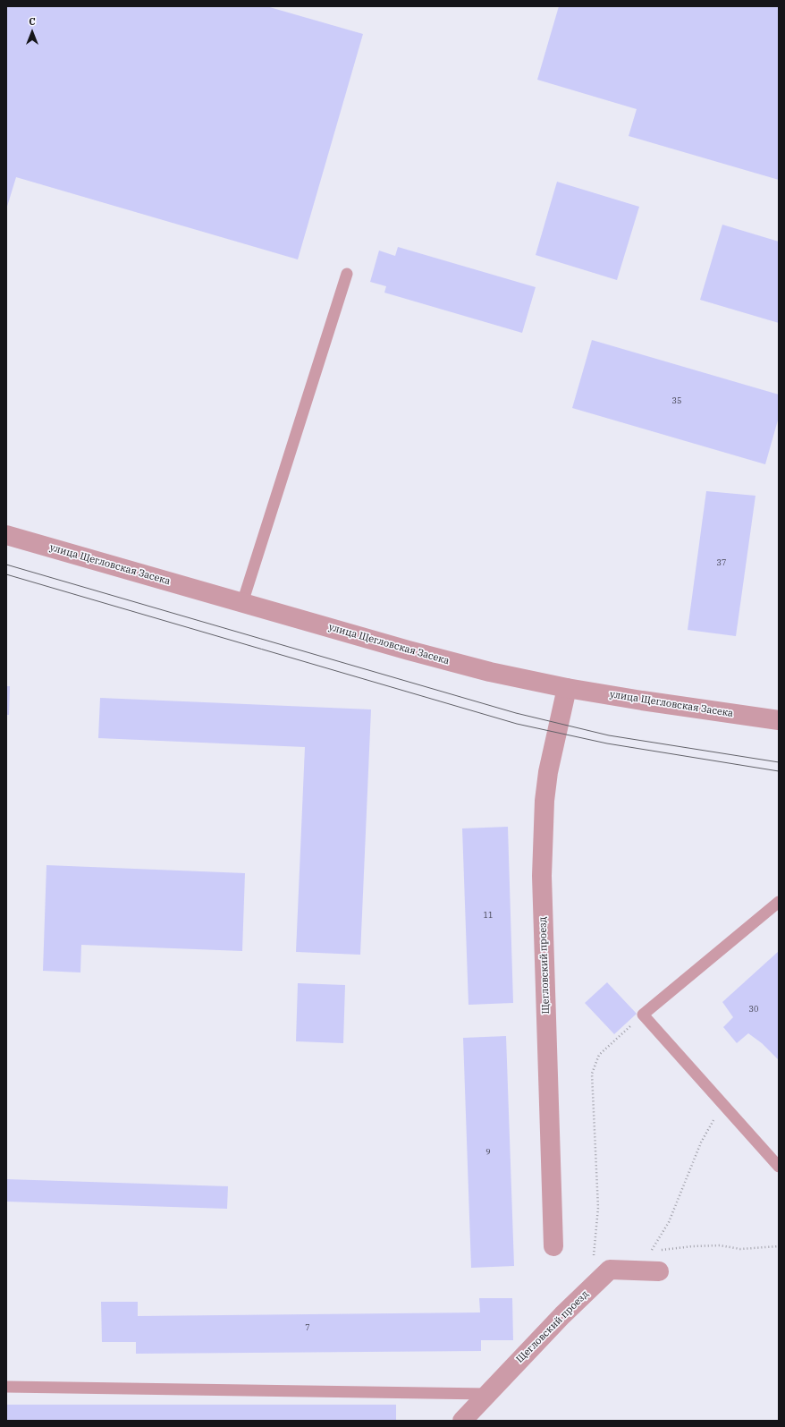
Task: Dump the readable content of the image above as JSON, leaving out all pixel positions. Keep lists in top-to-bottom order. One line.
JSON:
{"streets":{"street":["улица Щегловская Засека","Щегловский проезд"]},"crossings":[["улица Щегловская Засека","Щегловский проезд"]],"house_numbers":["35","37","11","30","9","7"],"north":"top"}
